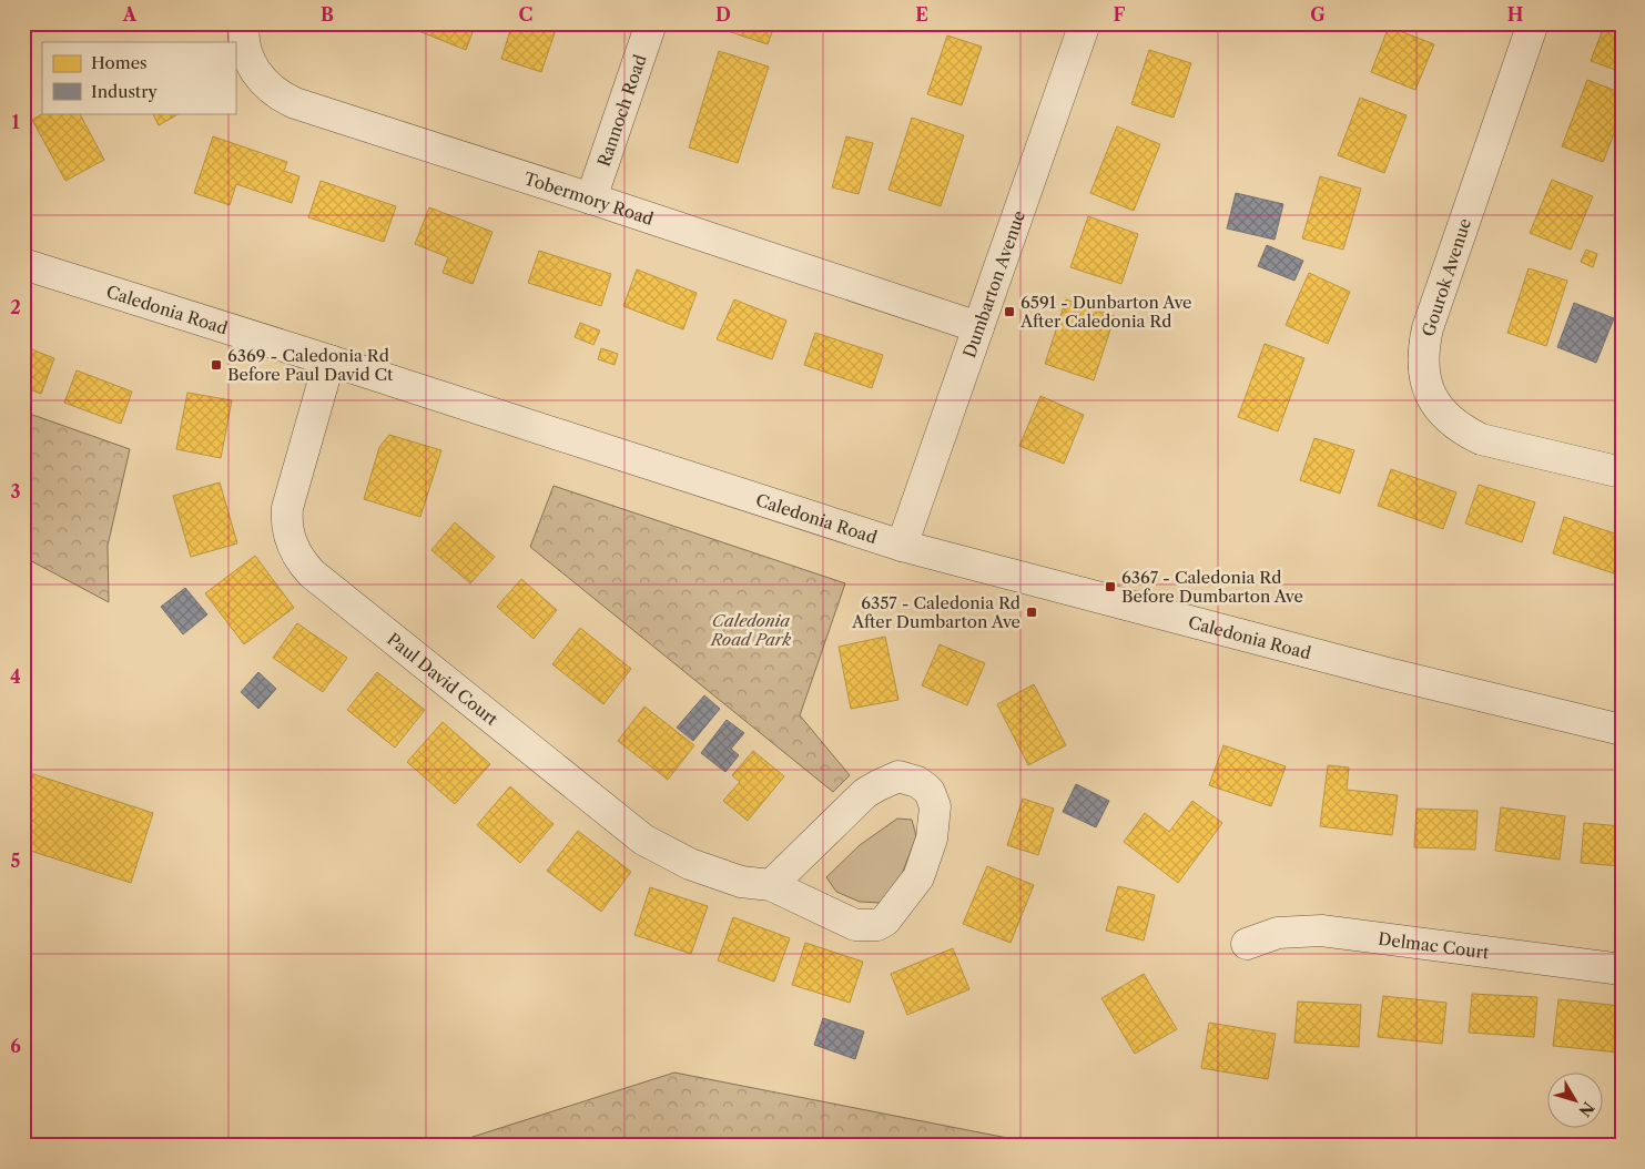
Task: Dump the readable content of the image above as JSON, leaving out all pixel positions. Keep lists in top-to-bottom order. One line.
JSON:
{"streets":{"street":["Rannoch Road","Tobermory Road","Gourok Avenue","Dumbarton Avenue","Caledonia Road","Paul David Court","Delmac Court"]},"crossings":[["Rannoch Road","Tobermory Road"],["Tobermory Road","Dumbarton Avenue"],["Dumbarton Avenue","Caledonia Road"],["Caledonia Road","Paul David Court"]],"parks":["Caledonia Road Park"],"places":{"transit":["6591 - Dunbarton Ave After Caledonia Rd","6369 - Caledonia Rd Before Paul David Ct","6367 - Caledonia Rd Before Dumbarton Ave","6357 - Caledonia Rd After Dumbarton Ave"]},"legend":["Homes","Industry"],"north":"bottom right","grid":{"columns":["A","B","C","D","E","F","G","H"],"rows":["1","2","3","4","5","6"]}}
